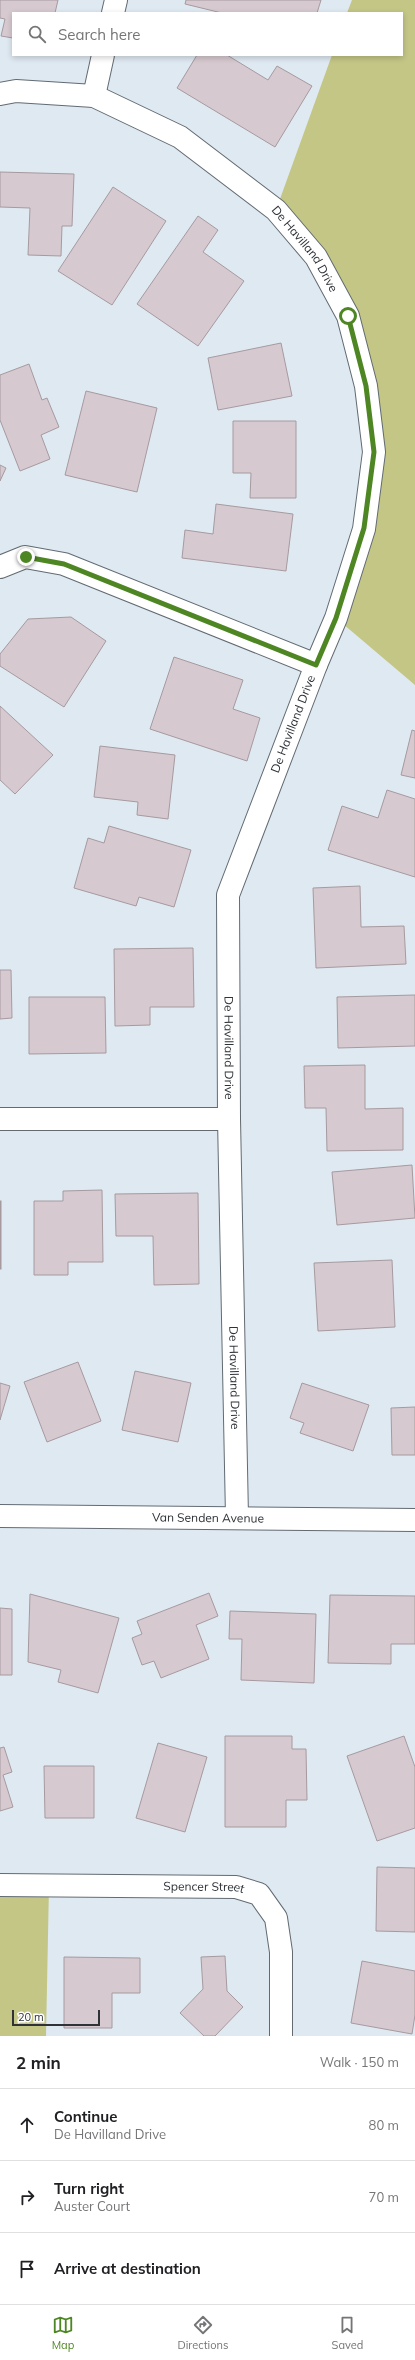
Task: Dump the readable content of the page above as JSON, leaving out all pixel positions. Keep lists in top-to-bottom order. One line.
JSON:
{"streets":{"street":["De Havilland Drive","Van Senden Avenue","Spencer Street"]},"crossings":[["De Havilland Drive","Van Senden Avenue"]],"scale_bar":"20 m","page":{"search":"Search here","scale":"20 m","heading":["2 min","Walk · 150 m"],"list":[["Continue","De Havilland Drive","80 m"],["Turn right","Auster Court","70 m"],"Arrive at destination"],"nav":["Map","Directions","Saved"]}}
